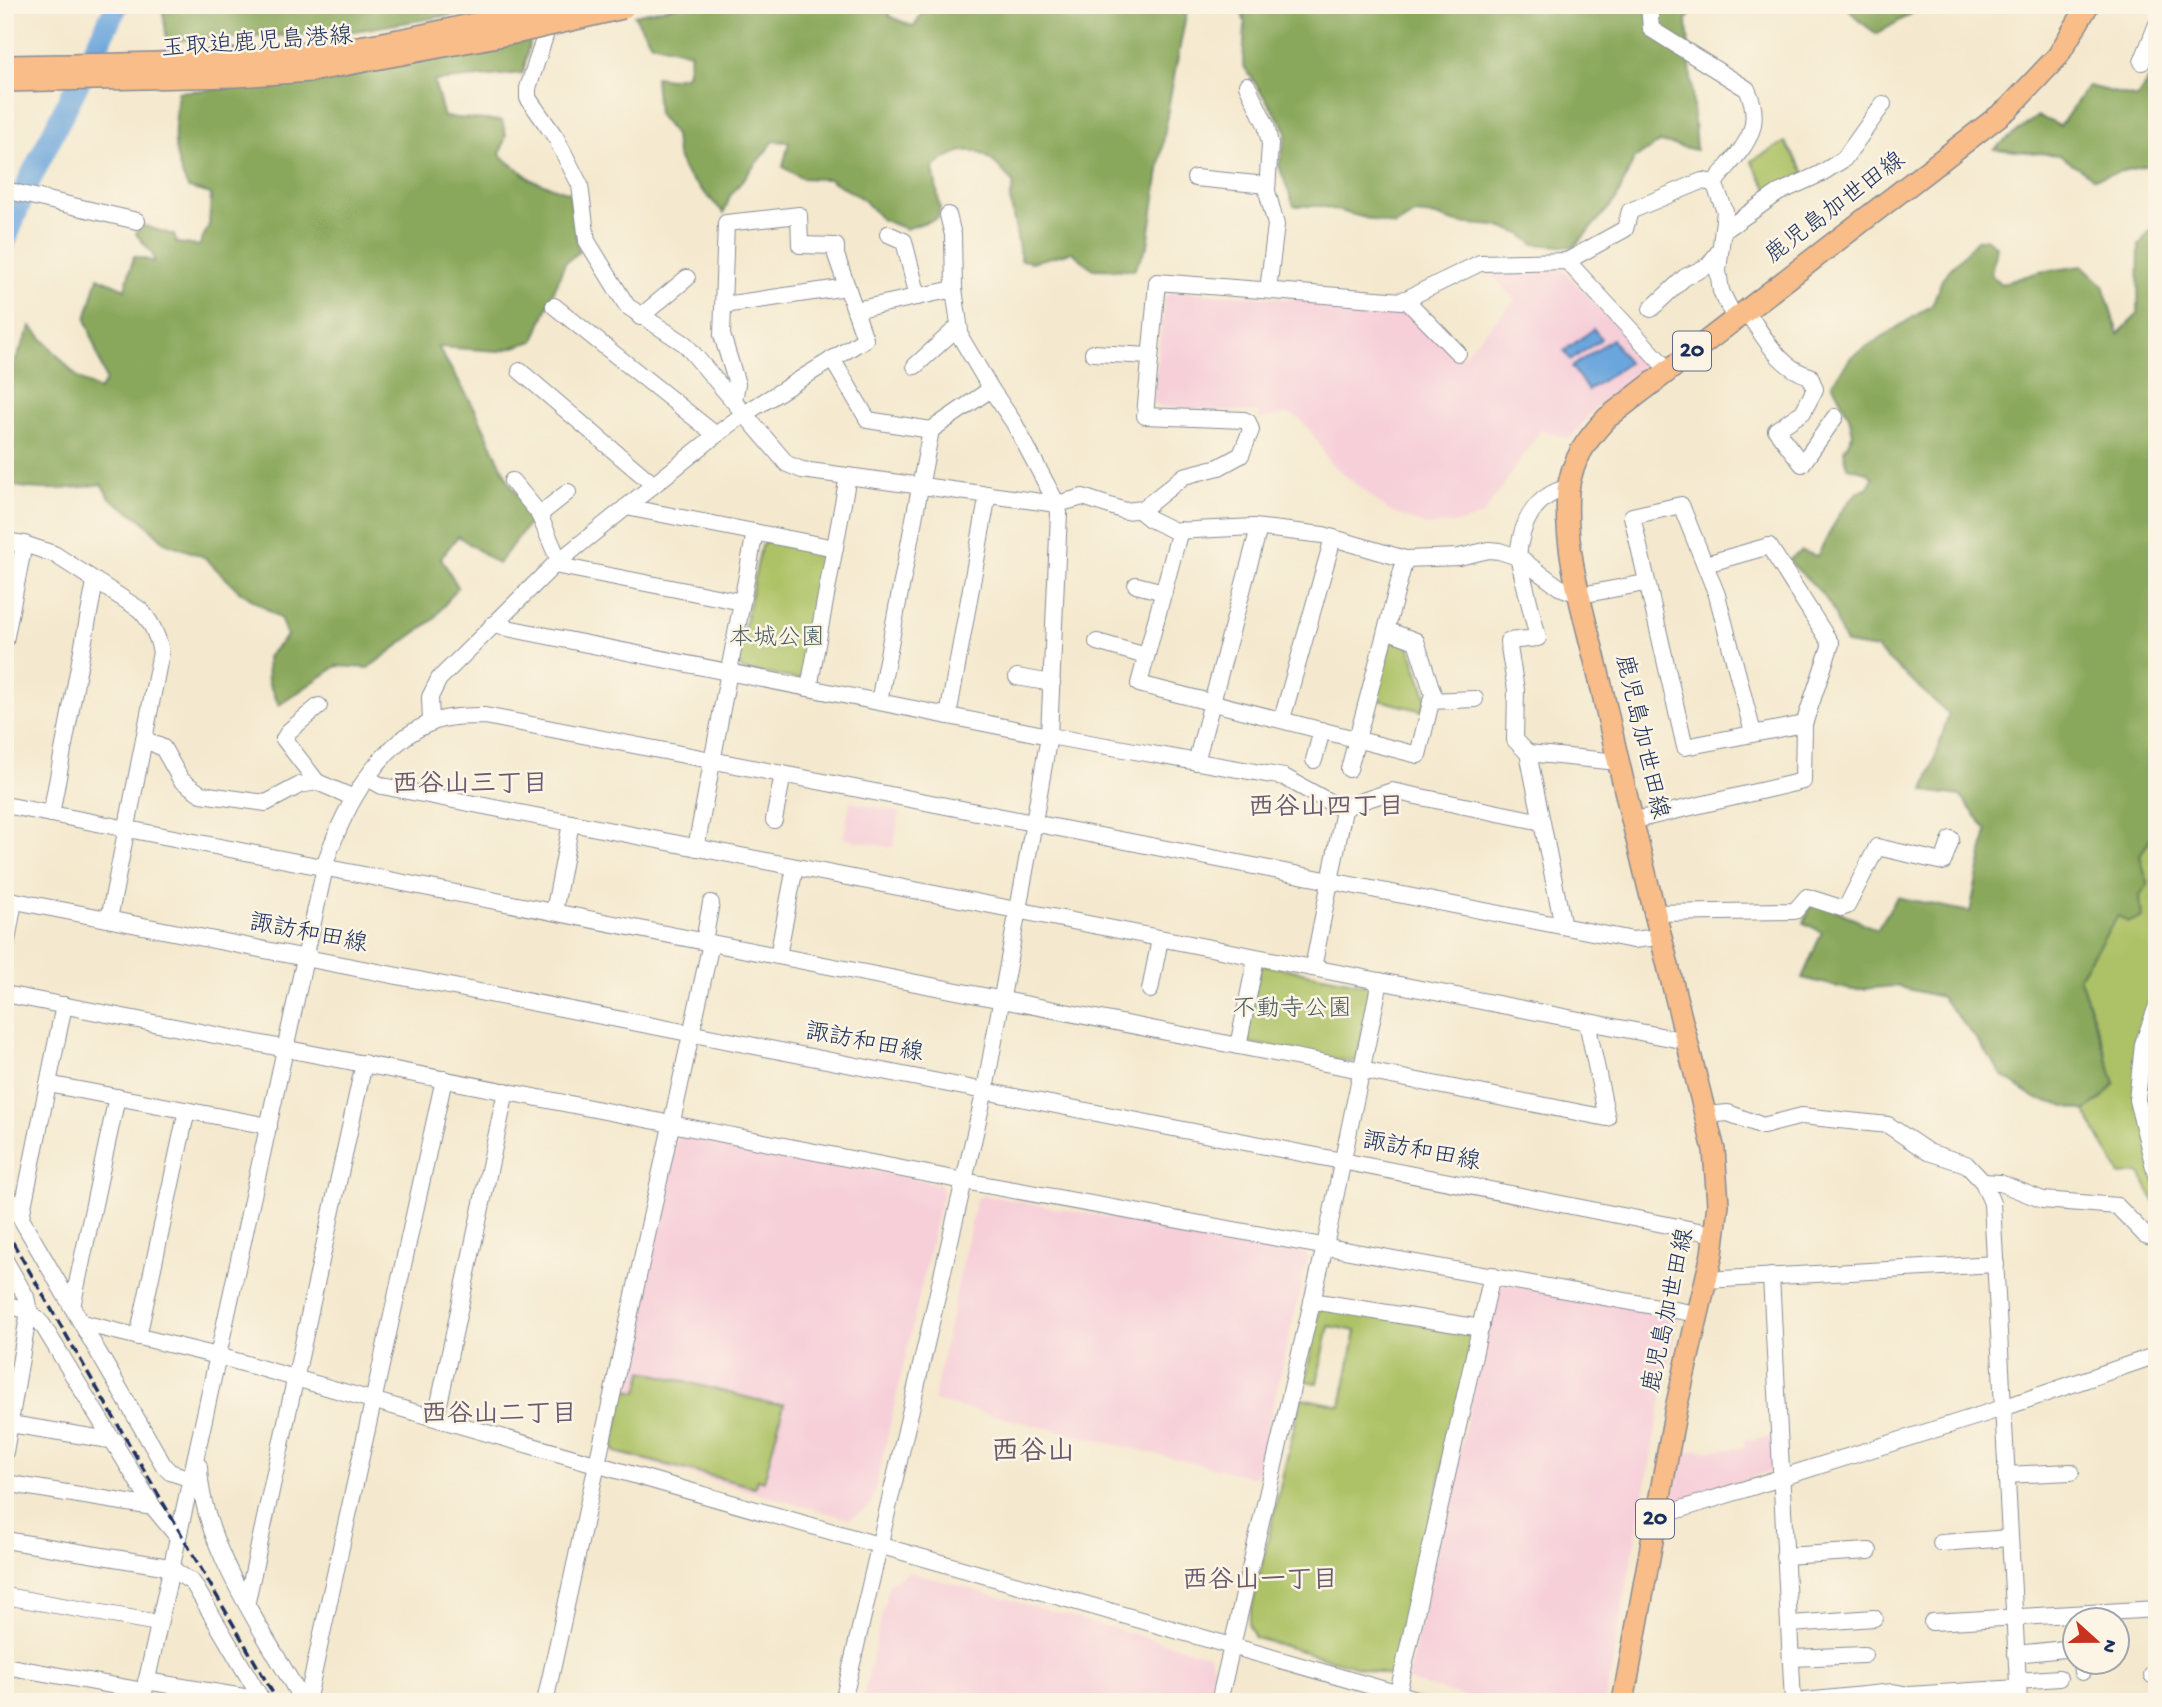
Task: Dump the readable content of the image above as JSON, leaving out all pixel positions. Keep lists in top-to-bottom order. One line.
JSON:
{"streets":{"main road":["玉取迫鹿児島港線","鹿児島加世田線","20"],"street":["諏訪和田線"]},"crossings":[["鹿児島加世田線","諏訪和田線"]],"districts":["西谷山三丁目","西谷山四丁目","西谷山二丁目","西谷山","西谷山一丁目"],"parks":["本城公園","不動寺公園"],"north":"right"}
